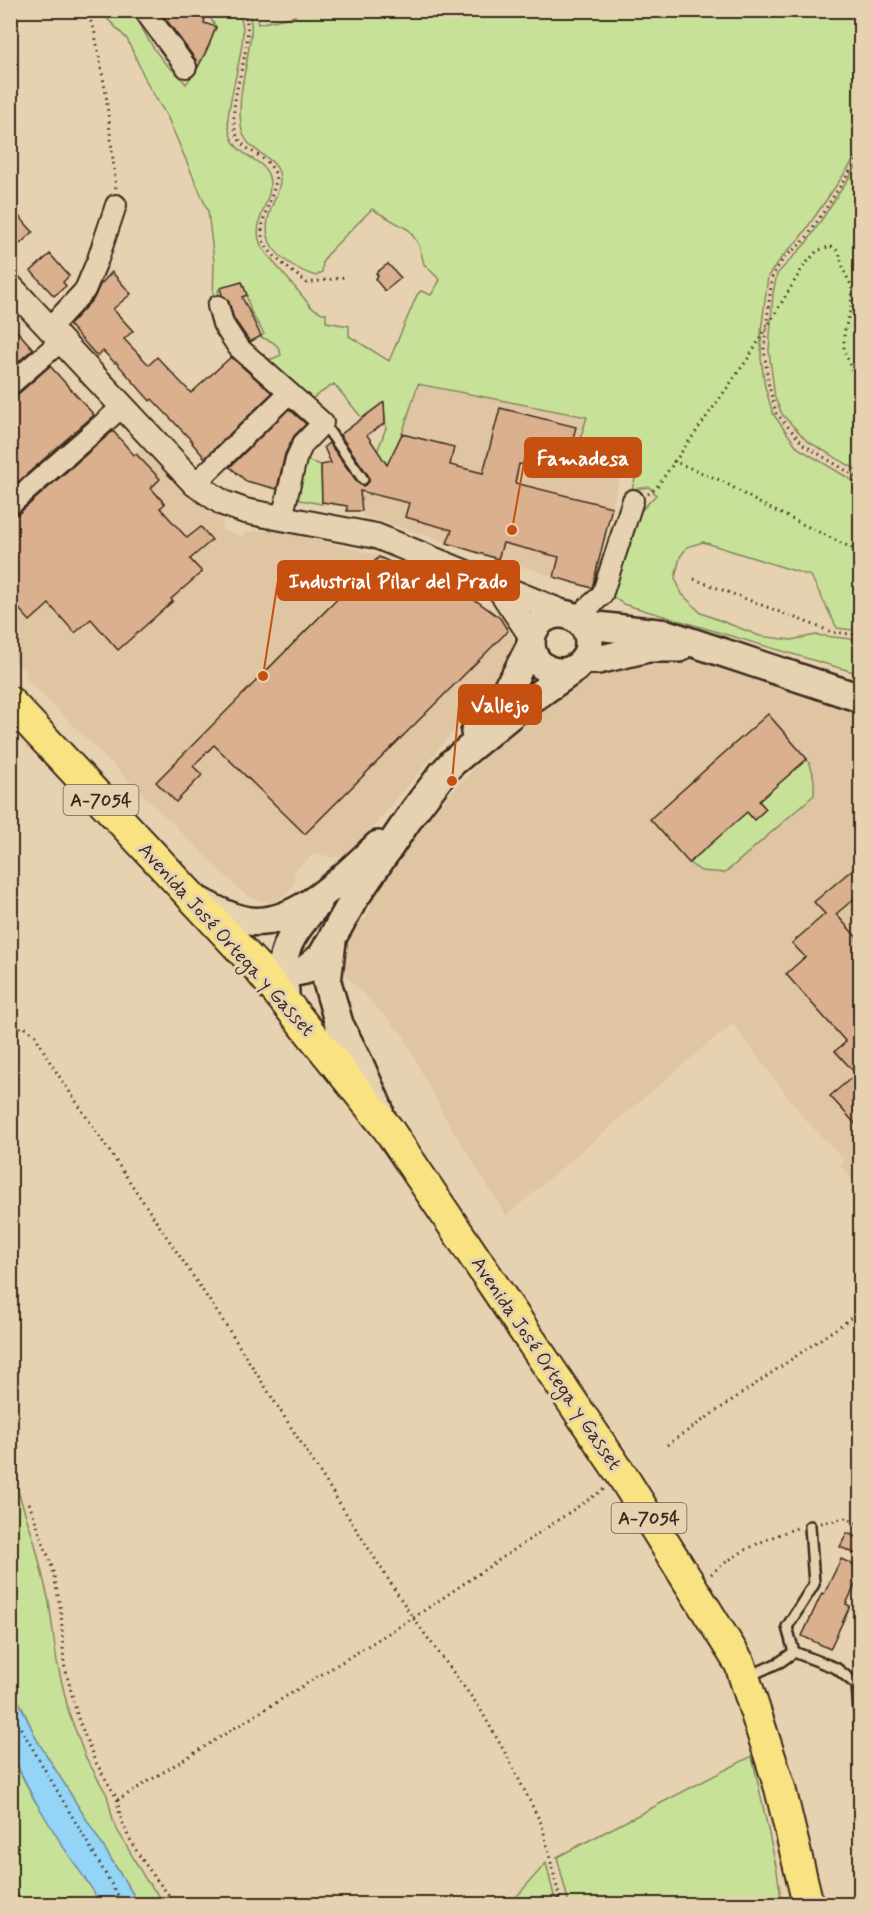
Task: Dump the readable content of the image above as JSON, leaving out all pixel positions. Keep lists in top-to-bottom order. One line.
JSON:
{"streets":{"main road":["A-7054","Avenida José Ortega y Gasset"]},"places":["Famadesa","Industrial Pilar del Prado","Vallejo"]}
